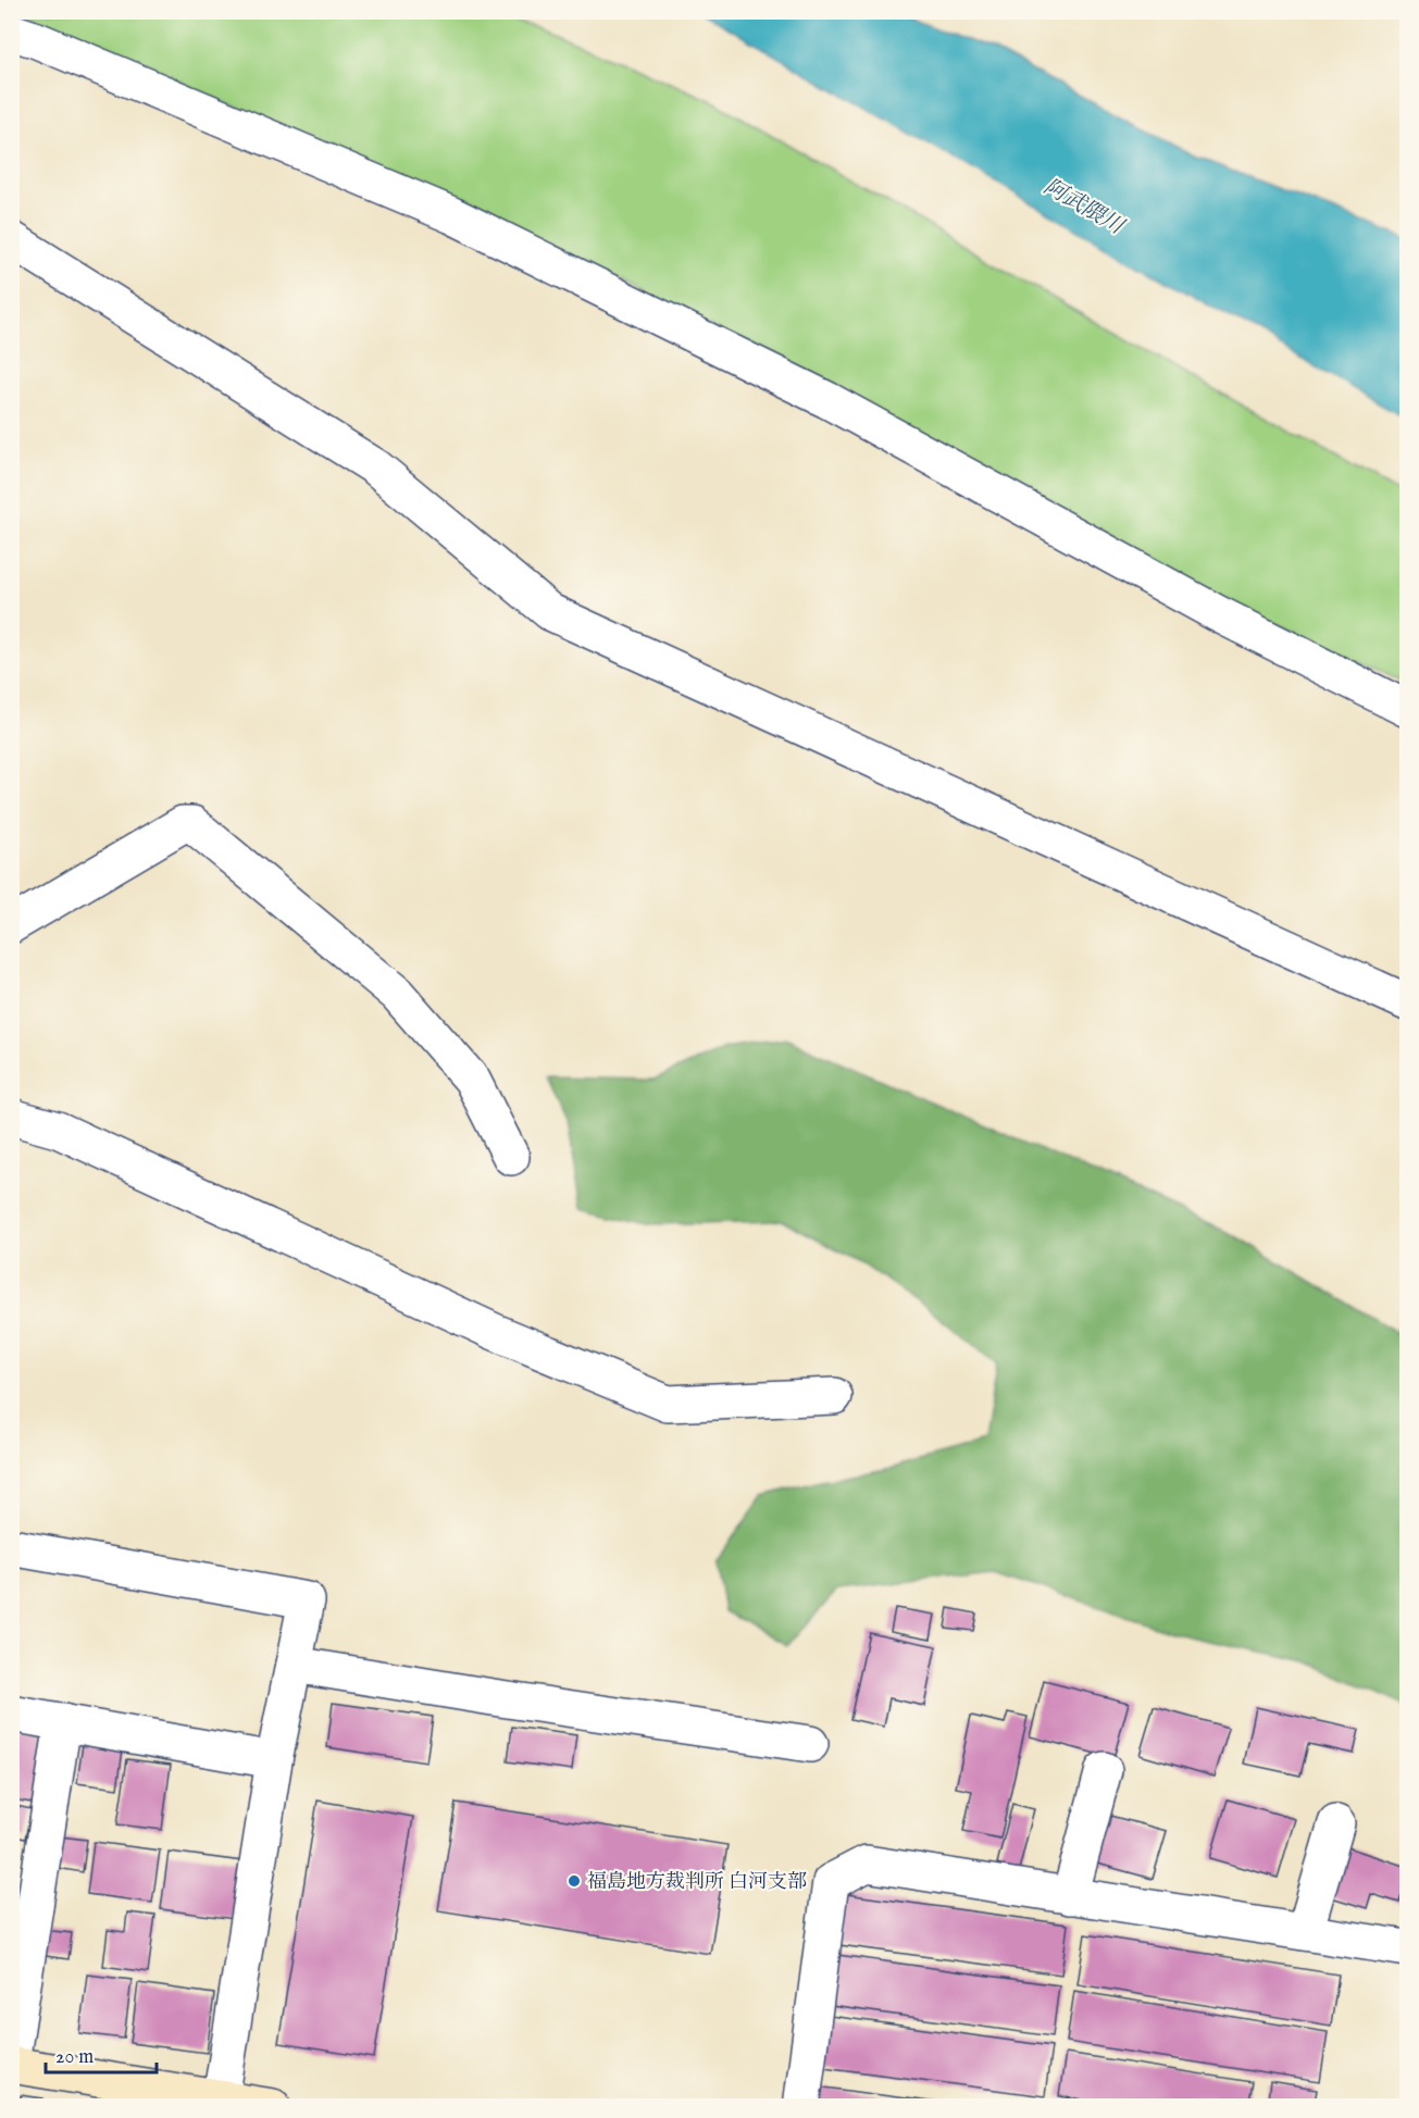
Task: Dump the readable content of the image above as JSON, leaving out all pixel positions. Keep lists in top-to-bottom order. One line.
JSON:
{"water":["阿武隈川"],"places":["福島地方裁判所 白河支部"],"scale_bar":"20 m"}
